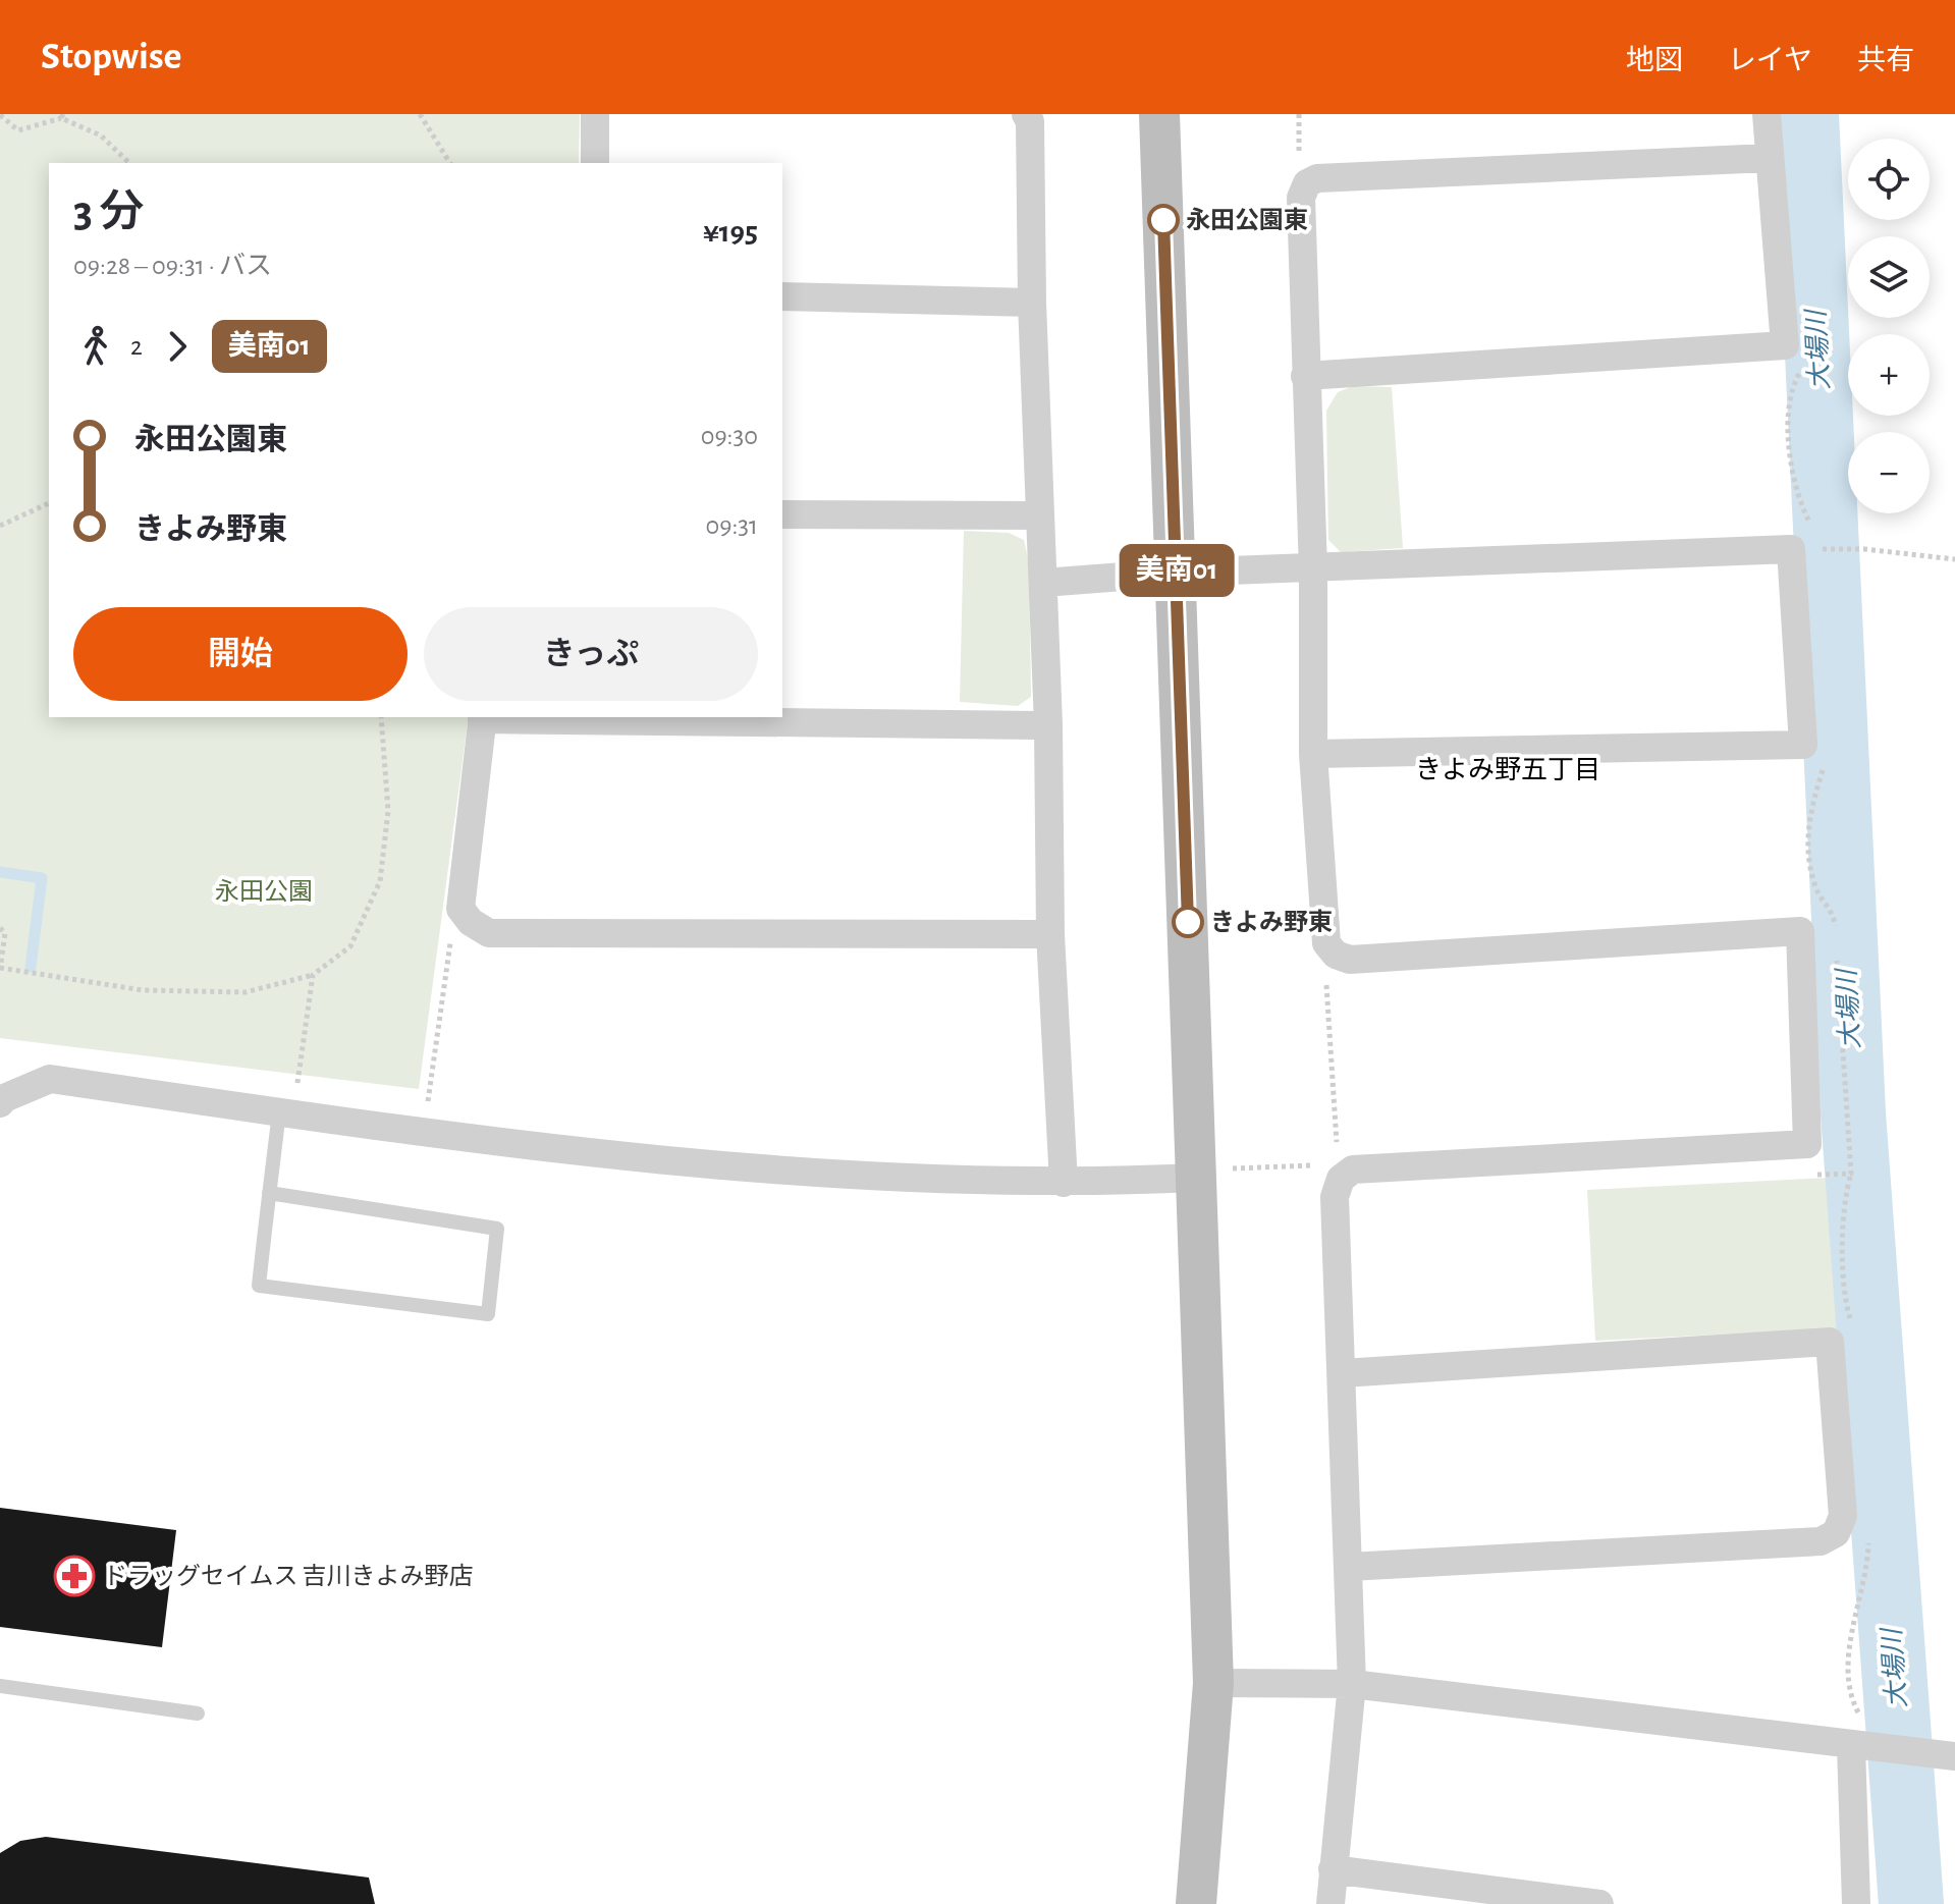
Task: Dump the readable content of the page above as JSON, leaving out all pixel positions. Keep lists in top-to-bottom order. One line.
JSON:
{"districts":["きよみ野五丁目"],"water":["大場川"],"parks":["永田公園"],"places":{"other":["永田公園東","きよみ野東"],"pharmacy":["ドラッグセイムス 吉川きよみ野店"]},"lines":["bus line 美南01"],"page":{"header":"Stopwise","nav":["地図","レイヤ","共有"],"on_map":"美南01","map_buttons":["+","−"],"heading":["3 分","09:28 – 09:31 · バス","¥195"],"legs":["2","美南01"],"list":[{"name":"永田公園東","value":"09:30"},{"name":"きよみ野東","value":"09:31"}],"buttons":["開始","きっぷ"]}}
